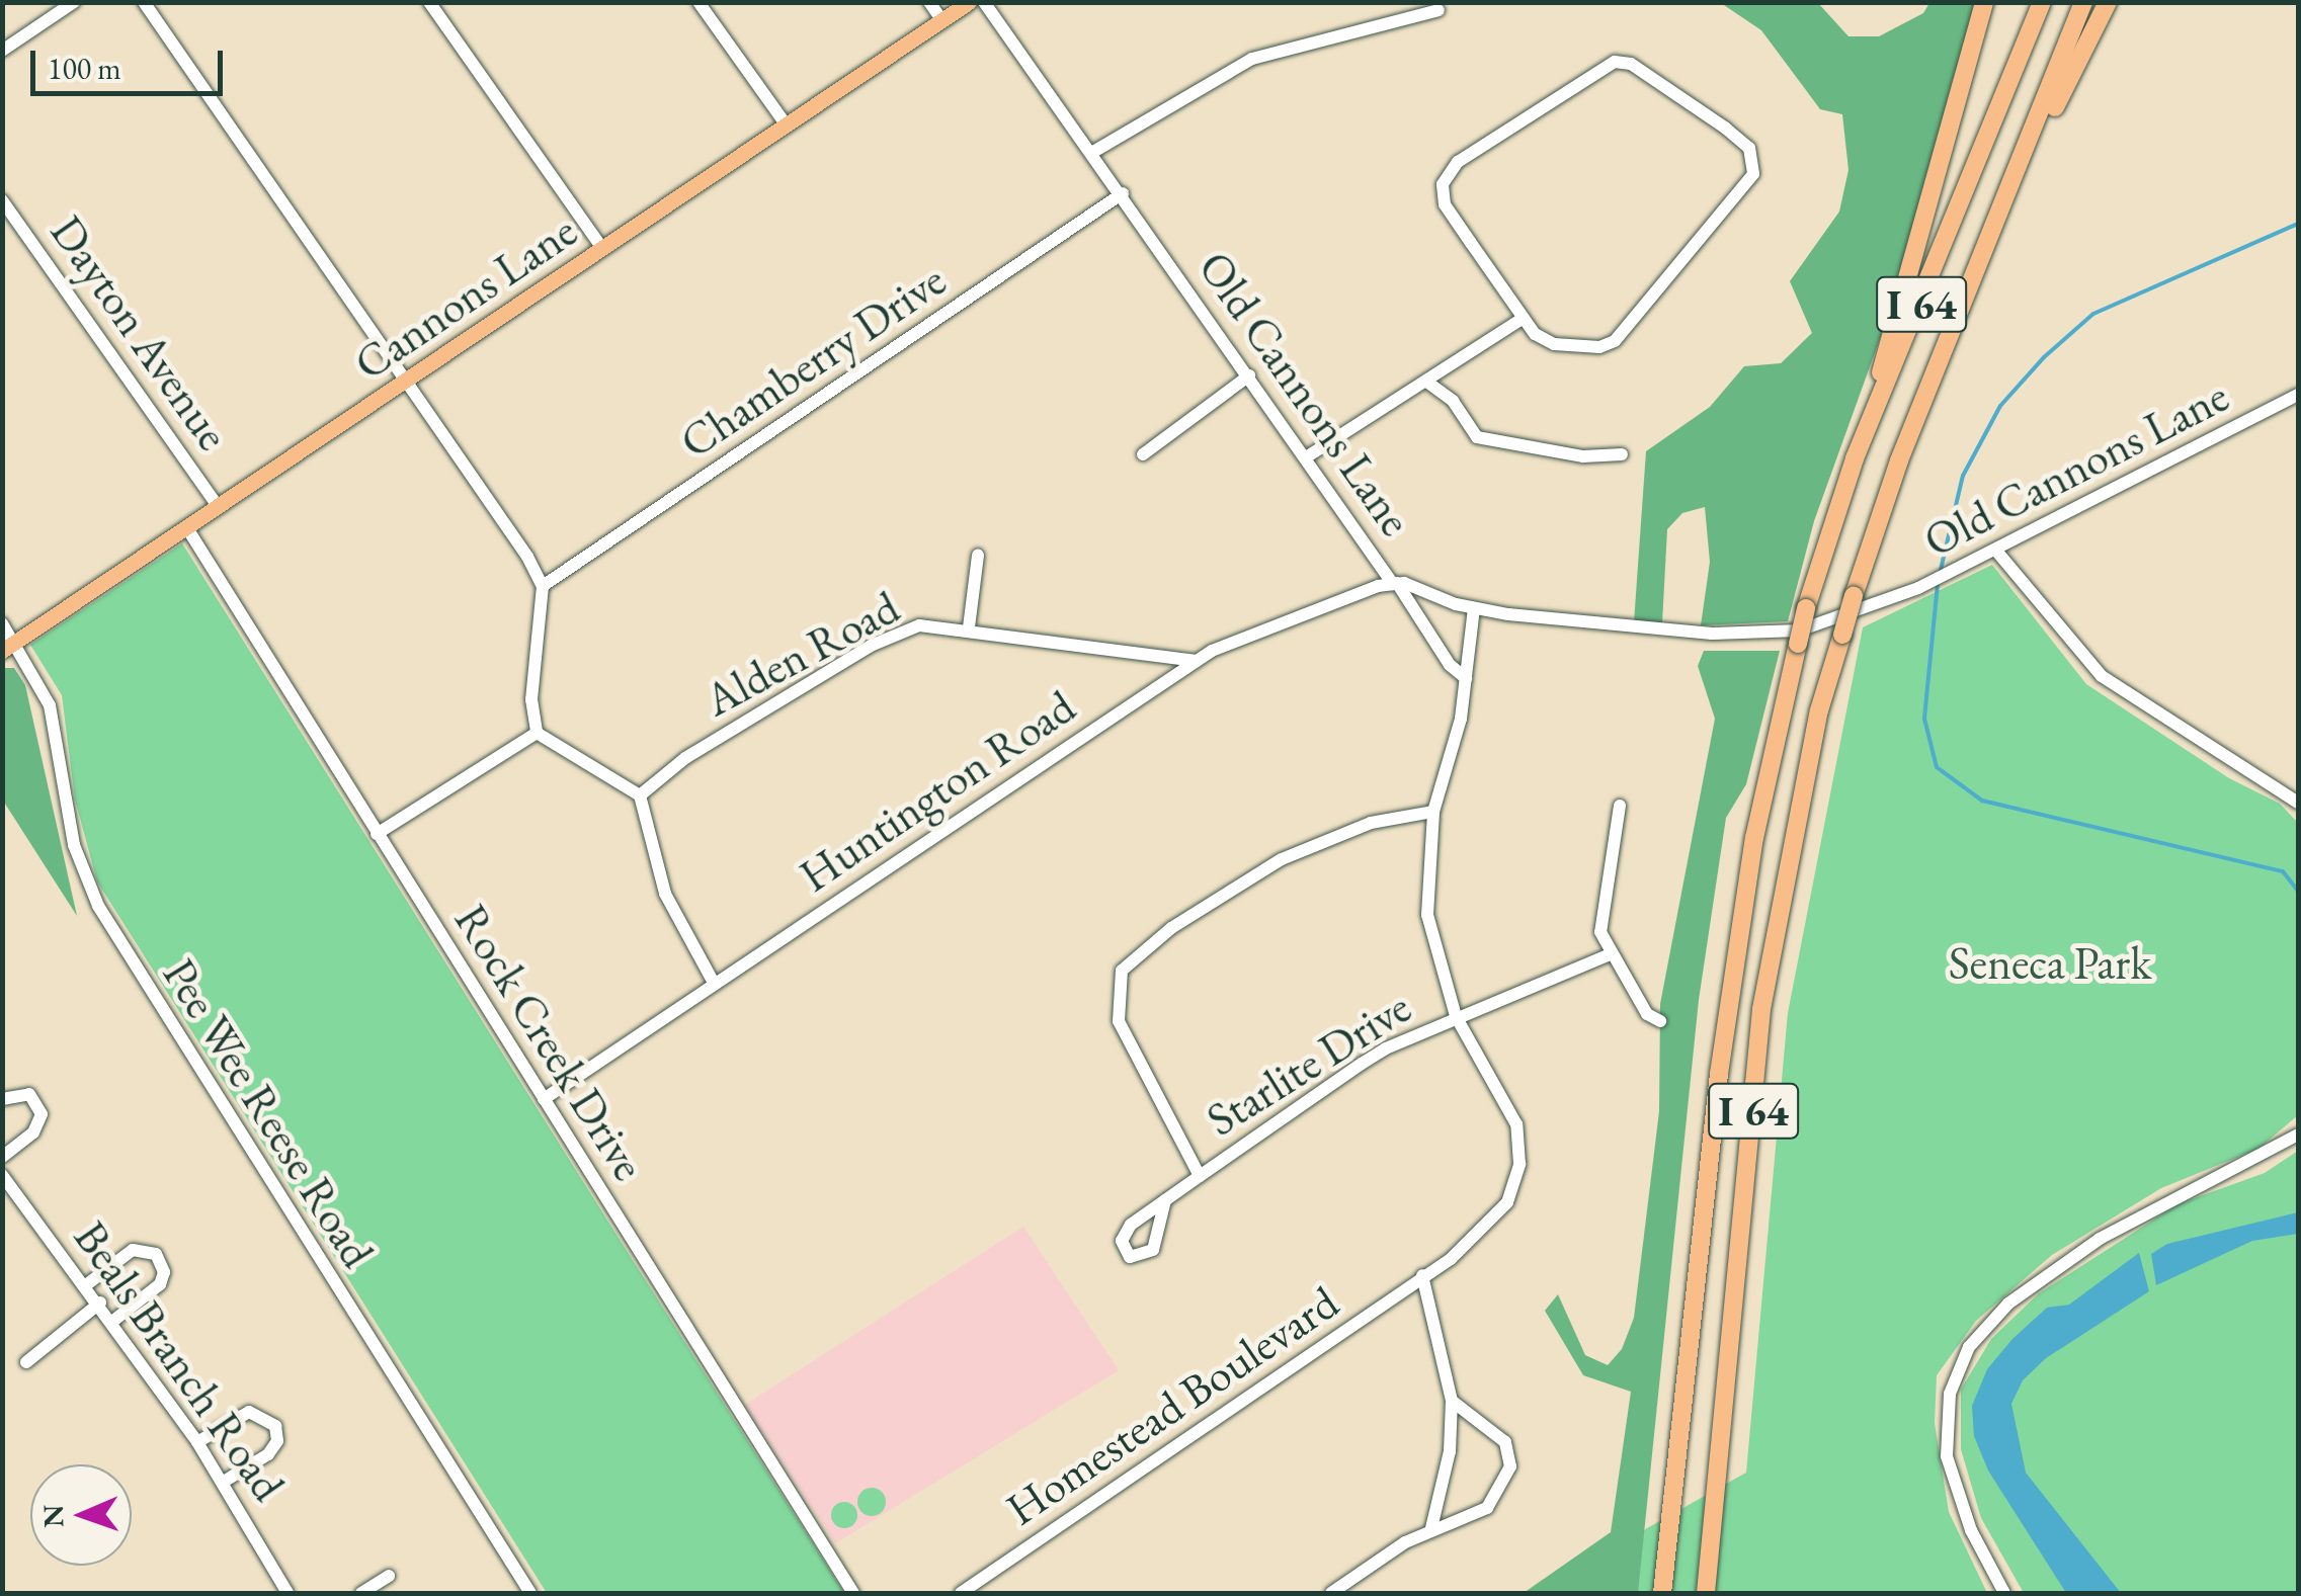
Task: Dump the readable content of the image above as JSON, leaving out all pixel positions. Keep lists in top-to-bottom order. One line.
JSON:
{"streets":{"highway":["I 64"],"main road":["Cannons Lane"],"street":["Dayton Avenue","Chamberry Drive","Old Cannons Lane","Alden Road","Huntington Road","Rock Creek Drive","Starlite Drive","Pee Wee Reese Road","Beals Branch Road","Homestead Boulevard"]},"crossings":[["Cannons Lane","Dayton Avenue"],["Cannons Lane","Rock Creek Drive"],["Cannons Lane","Pee Wee Reese Road"],["Chamberry Drive","Old Cannons Lane"],["Old Cannons Lane","Huntington Road"],["Old Cannons Lane","Homestead Boulevard"],["Alden Road","Huntington Road"],["Huntington Road","Rock Creek Drive"],["Starlite Drive","Homestead Boulevard"]],"parks":["Seneca Park"],"scale_bar":"100 m","north":"left"}
